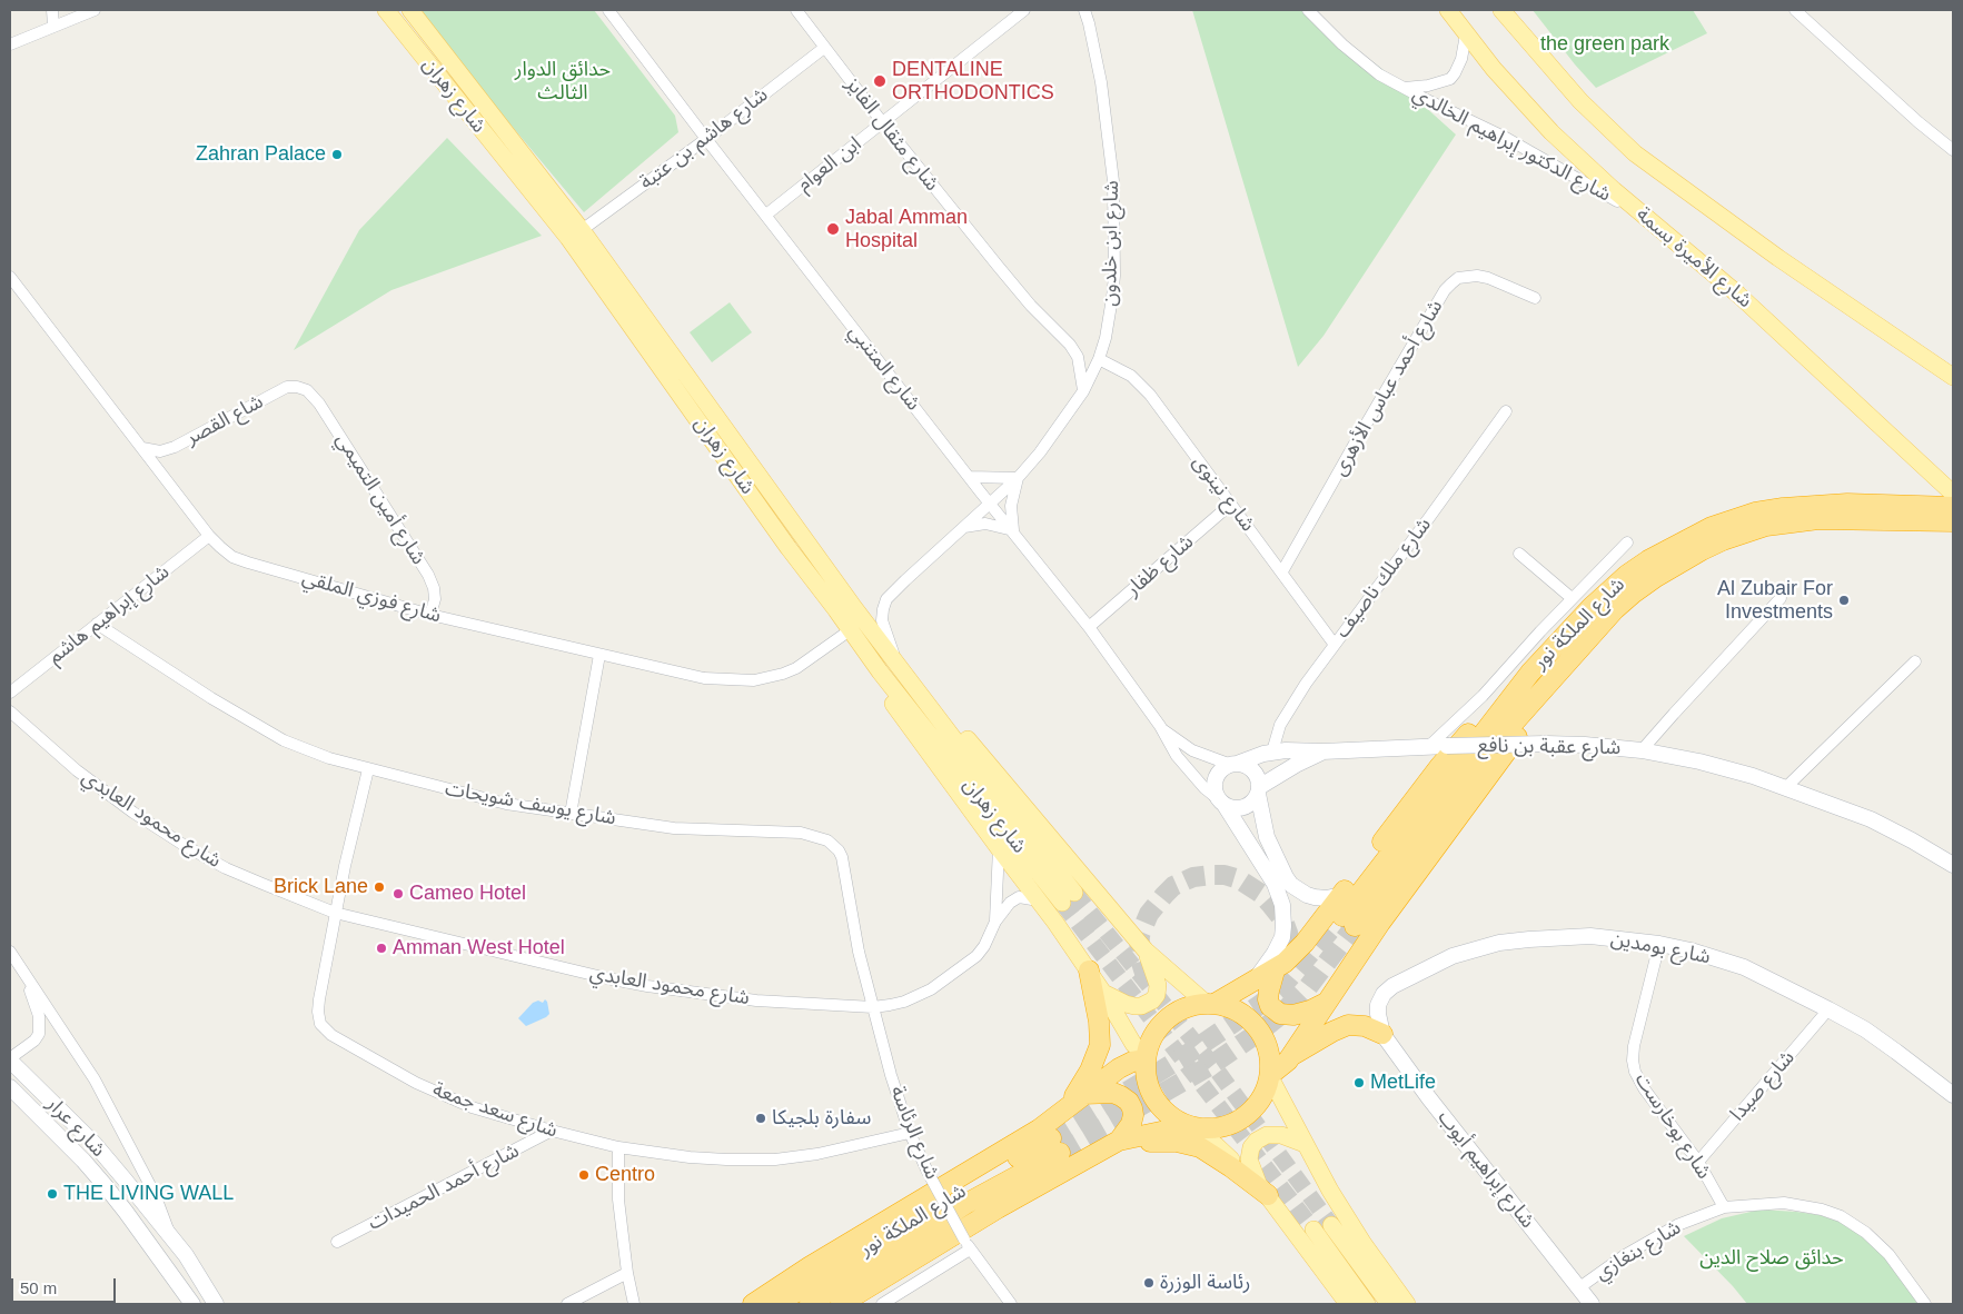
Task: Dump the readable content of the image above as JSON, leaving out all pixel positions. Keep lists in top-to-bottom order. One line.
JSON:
{"streets":{"highway":["شارع الملكة نور"],"main road":["شارع زهران","شارع الأميرة بسمة"],"street":["شارع مثقال الفايز","شارع هاشم بن عتبة","شارع الدكتور إبراهيم الخالدي","ابن العوام","شارع ابن خلدون","شارع المتنبي","شارع أحمد عباس الأزهرى","شاع القصر","شارع نينوى","شارع أمين التميمي","شارع ظفار","شارع ملك ناصيف","شارع فوزي الملقي","شارع إبراهيم هاشم","شارع عقبة بن نافع","شارع يوسف شويحات","شارع محمود العابدي","شارع بومدين","شارع صيدا","شارع سعد جمعة","شارع بوخارست","شارع عرار","شارع الرئاسة","شارع إبراهيم أيوب","شارع أحمد الحميدات","شارع بنغازي"]},"crossings":[["شارع زهران","شارع هاشم بن عتبة"],["شارع زهران","شارع ابن خلدون"],["شارع زهران","شارع فوزي الملقي"],["شارع مثقال الفايز","شارع هاشم بن عتبة"],["شارع مثقال الفايز","ابن العوام"],["شارع مثقال الفايز","شارع ابن خلدون"],["شارع هاشم بن عتبة","شارع المتنبي"],["شارع الدكتور إبراهيم الخالدي","شارع الأميرة بسمة"],["ابن العوام","شارع المتنبي"],["شارع ابن خلدون","شارع المتنبي"],["شارع ابن خلدون","شارع نينوى"],["شارع المتنبي","شارع ظفار"],["شارع المتنبي","شارع عقبة بن نافع"],["شارع أحمد عباس الأزهرى","شارع نينوى"],["شاع القصر","شارع أمين التميمي"],["شاع القصر","شارع فوزي الملقي"],["شارع نينوى","شارع ظفار"],["شارع نينوى","شارع ملك ناصيف"],["شارع أمين التميمي","شارع فوزي الملقي"],["شارع ملك ناصيف","شارع عقبة بن نافع"],["شارع فوزي الملقي","شارع إبراهيم هاشم"],["شارع إبراهيم هاشم","شارع يوسف شويحات"],["شارع يوسف شويحات","شارع محمود العابدي"],["شارع يوسف شويحات","شارع سعد جمعة"],["شارع يوسف شويحات","شارع الرئاسة"],["شارع محمود العابدي","شارع سعد جمعة"],["شارع محمود العابدي","شارع الرئاسة"],["شارع بومدين","شارع صيدا"],["شارع بومدين","شارع بوخارست"],["شارع بومدين","شارع إبراهيم أيوب"],["شارع صيدا","شارع بوخارست"],["شارع سعد جمعة","شارع الرئاسة"],["شارع سعد جمعة","شارع أحمد الحميدات"],["شارع بوخارست","شارع بنغازي"],["شارع إبراهيم أيوب","شارع بنغازي"]],"parks":["the green park","حدائق الدوار الثالث","حدائق صلاح الدين"],"places":["DENTALINE ORTHODONTICS","Zahran Palace","Jabal Amman Hospital","Al Zubair For Investments","Brick Lane","Cameo Hotel","Amman West Hotel","MetLife","سفارة بلجيكا","Centro","THE LIVING WALL","رئاسة الوزرة"],"scale_bar":"50 m"}
